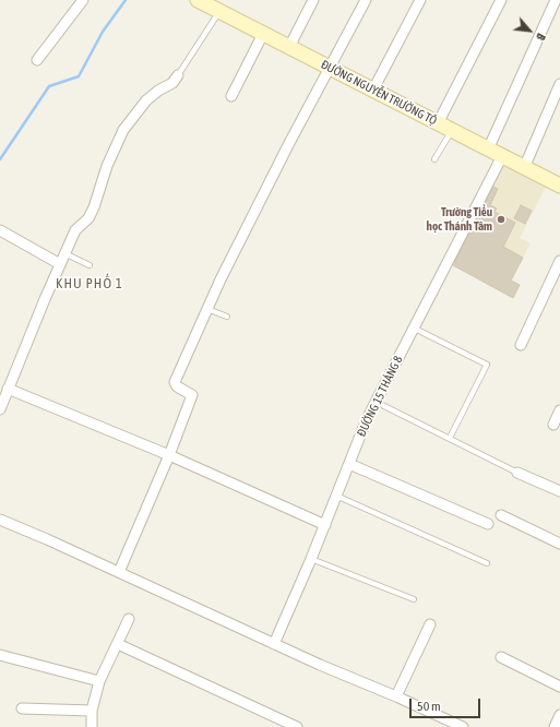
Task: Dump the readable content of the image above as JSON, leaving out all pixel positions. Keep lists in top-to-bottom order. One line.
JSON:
{"streets":{"main road":["ĐƯỜNG NGUYỄN TRƯỜNG TỘ"],"street":["ĐƯỜNG 15 THÁNG 8"]},"crossings":[["ĐƯỜNG NGUYỄN TRƯỜNG TỘ","ĐƯỜNG 15 THÁNG 8"]],"districts":["KHU PHỐ 1"],"places":["Trường Tiểu học Thánh Tâm"],"scale_bar":"50 m","north":"bottom right"}
